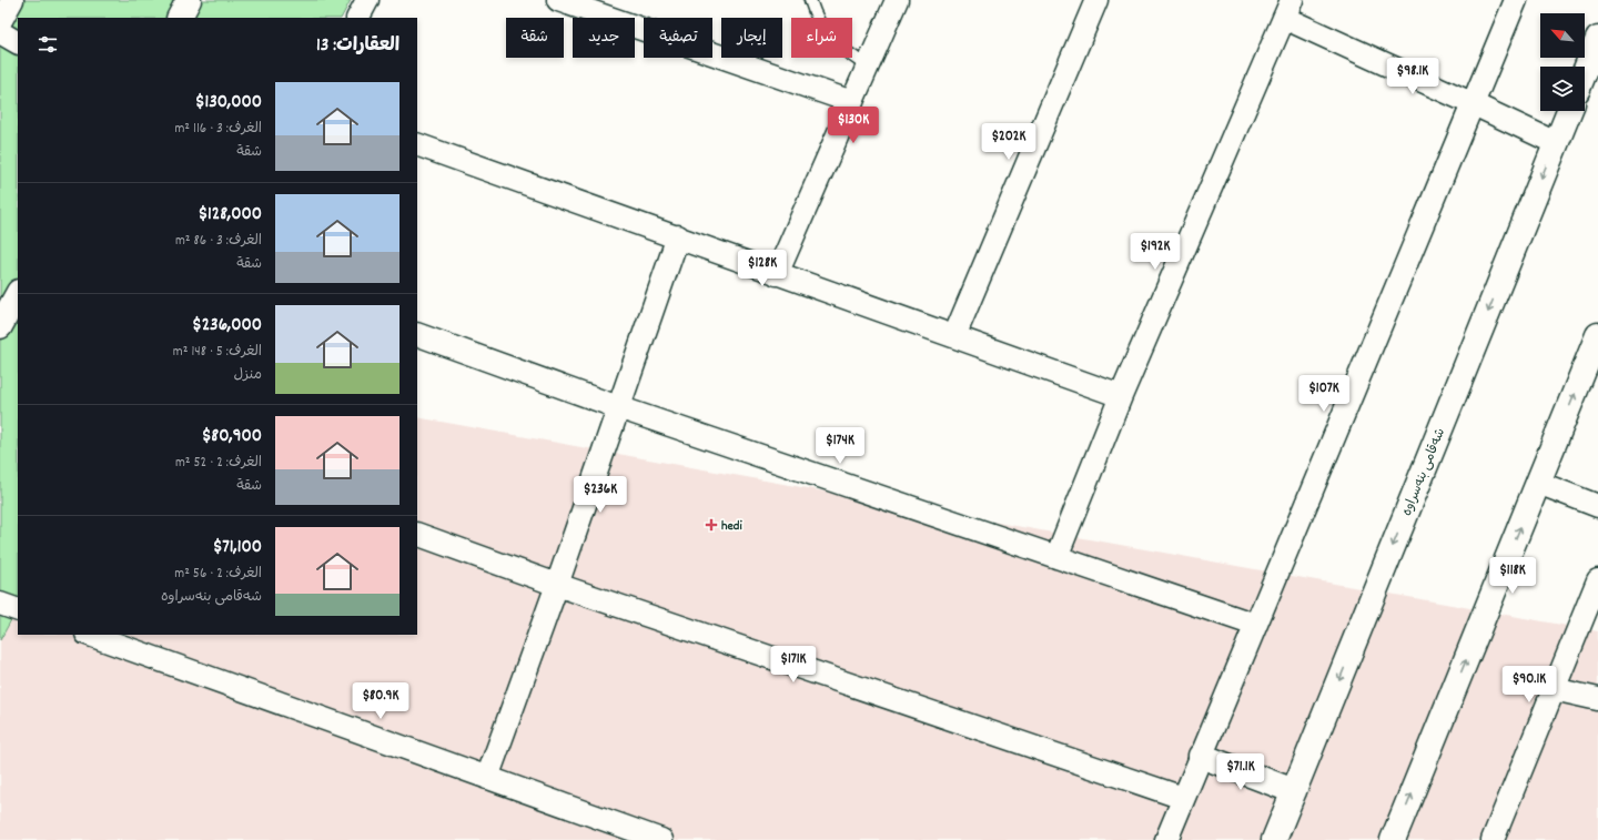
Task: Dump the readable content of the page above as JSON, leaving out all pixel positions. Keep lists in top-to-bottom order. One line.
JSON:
{"streets":{"main road":["شەقامی بنەسراوە"]},"places":{"health":["hedi"]},"north":"top left","page":{"chip":["شراء","إيجار","تصفية","جديد","شقة"],"heading":"العقارات: 13","price":["$98.1K","$130K","$202K","$192K","$128K","$107K","$174K","$236K","$118K","$171K","$90.1K","$80.9K","$71.1K"],"list":[{"name":"$130,000","note":"الغرف: 3 · 116 m² · شقة"},{"name":"$128,000","note":"الغرف: 3 · 86 m² · شقة"},{"name":"$236,000","note":"الغرف: 5 · 148 m² · منزل"},{"name":"$80,900","note":"الغرف: 2 · 52 m² · شقة"},{"name":"$71,100","note":"الغرف: 2 · 56 m² · شەقامی بنەسراوە"}]}}
